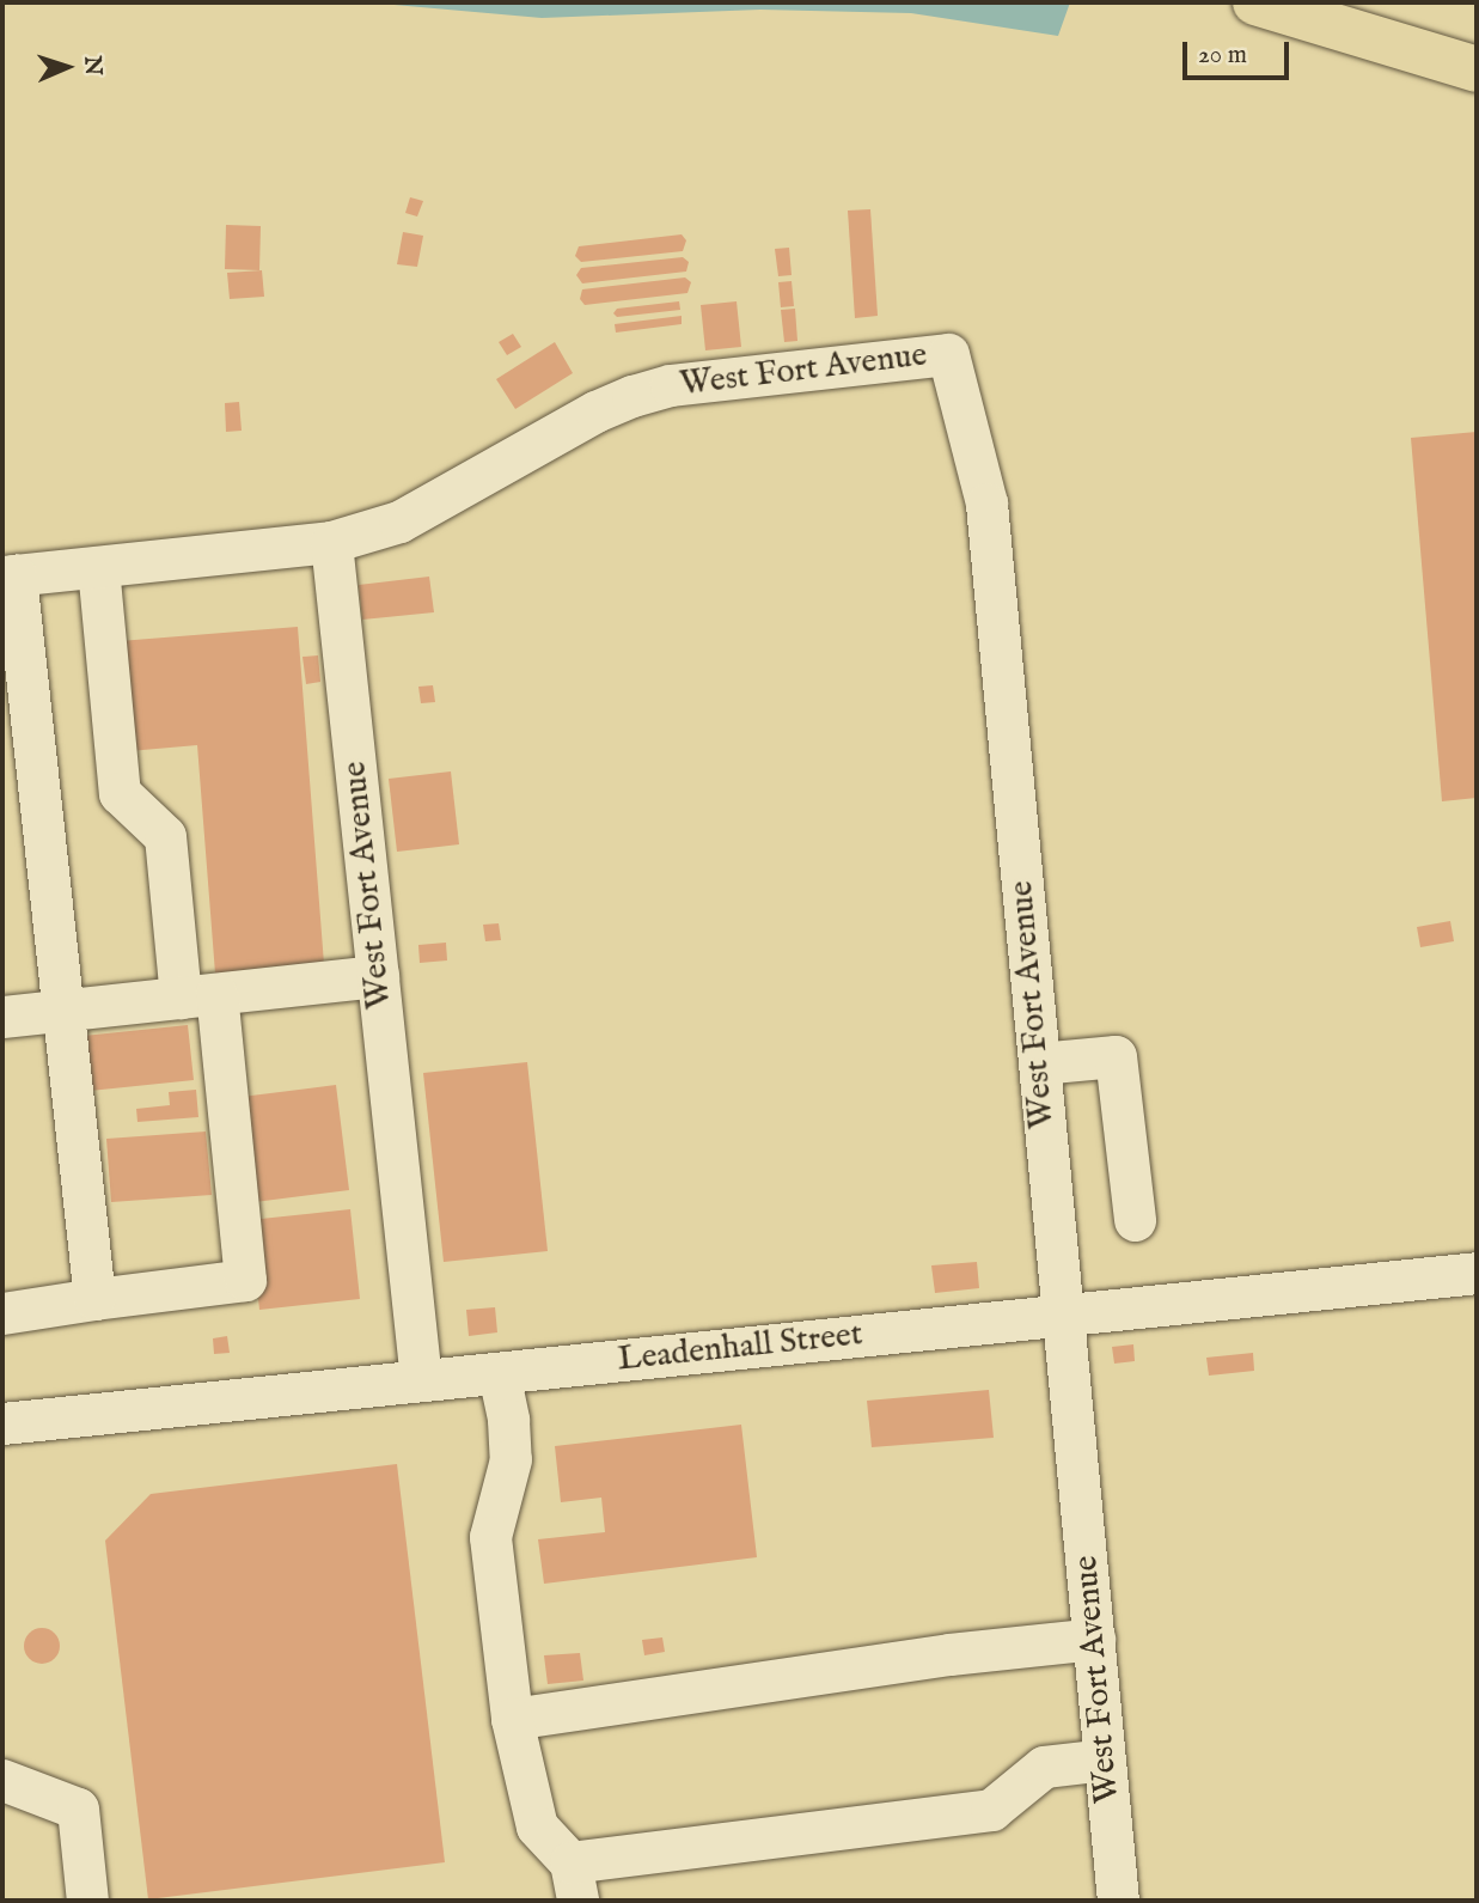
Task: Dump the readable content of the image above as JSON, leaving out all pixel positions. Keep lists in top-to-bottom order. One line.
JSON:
{"streets":{"street":["West Fort Avenue","Leadenhall Street"]},"crossings":[["West Fort Avenue","Leadenhall Street"]],"scale_bar":"20 m","north":"right"}
